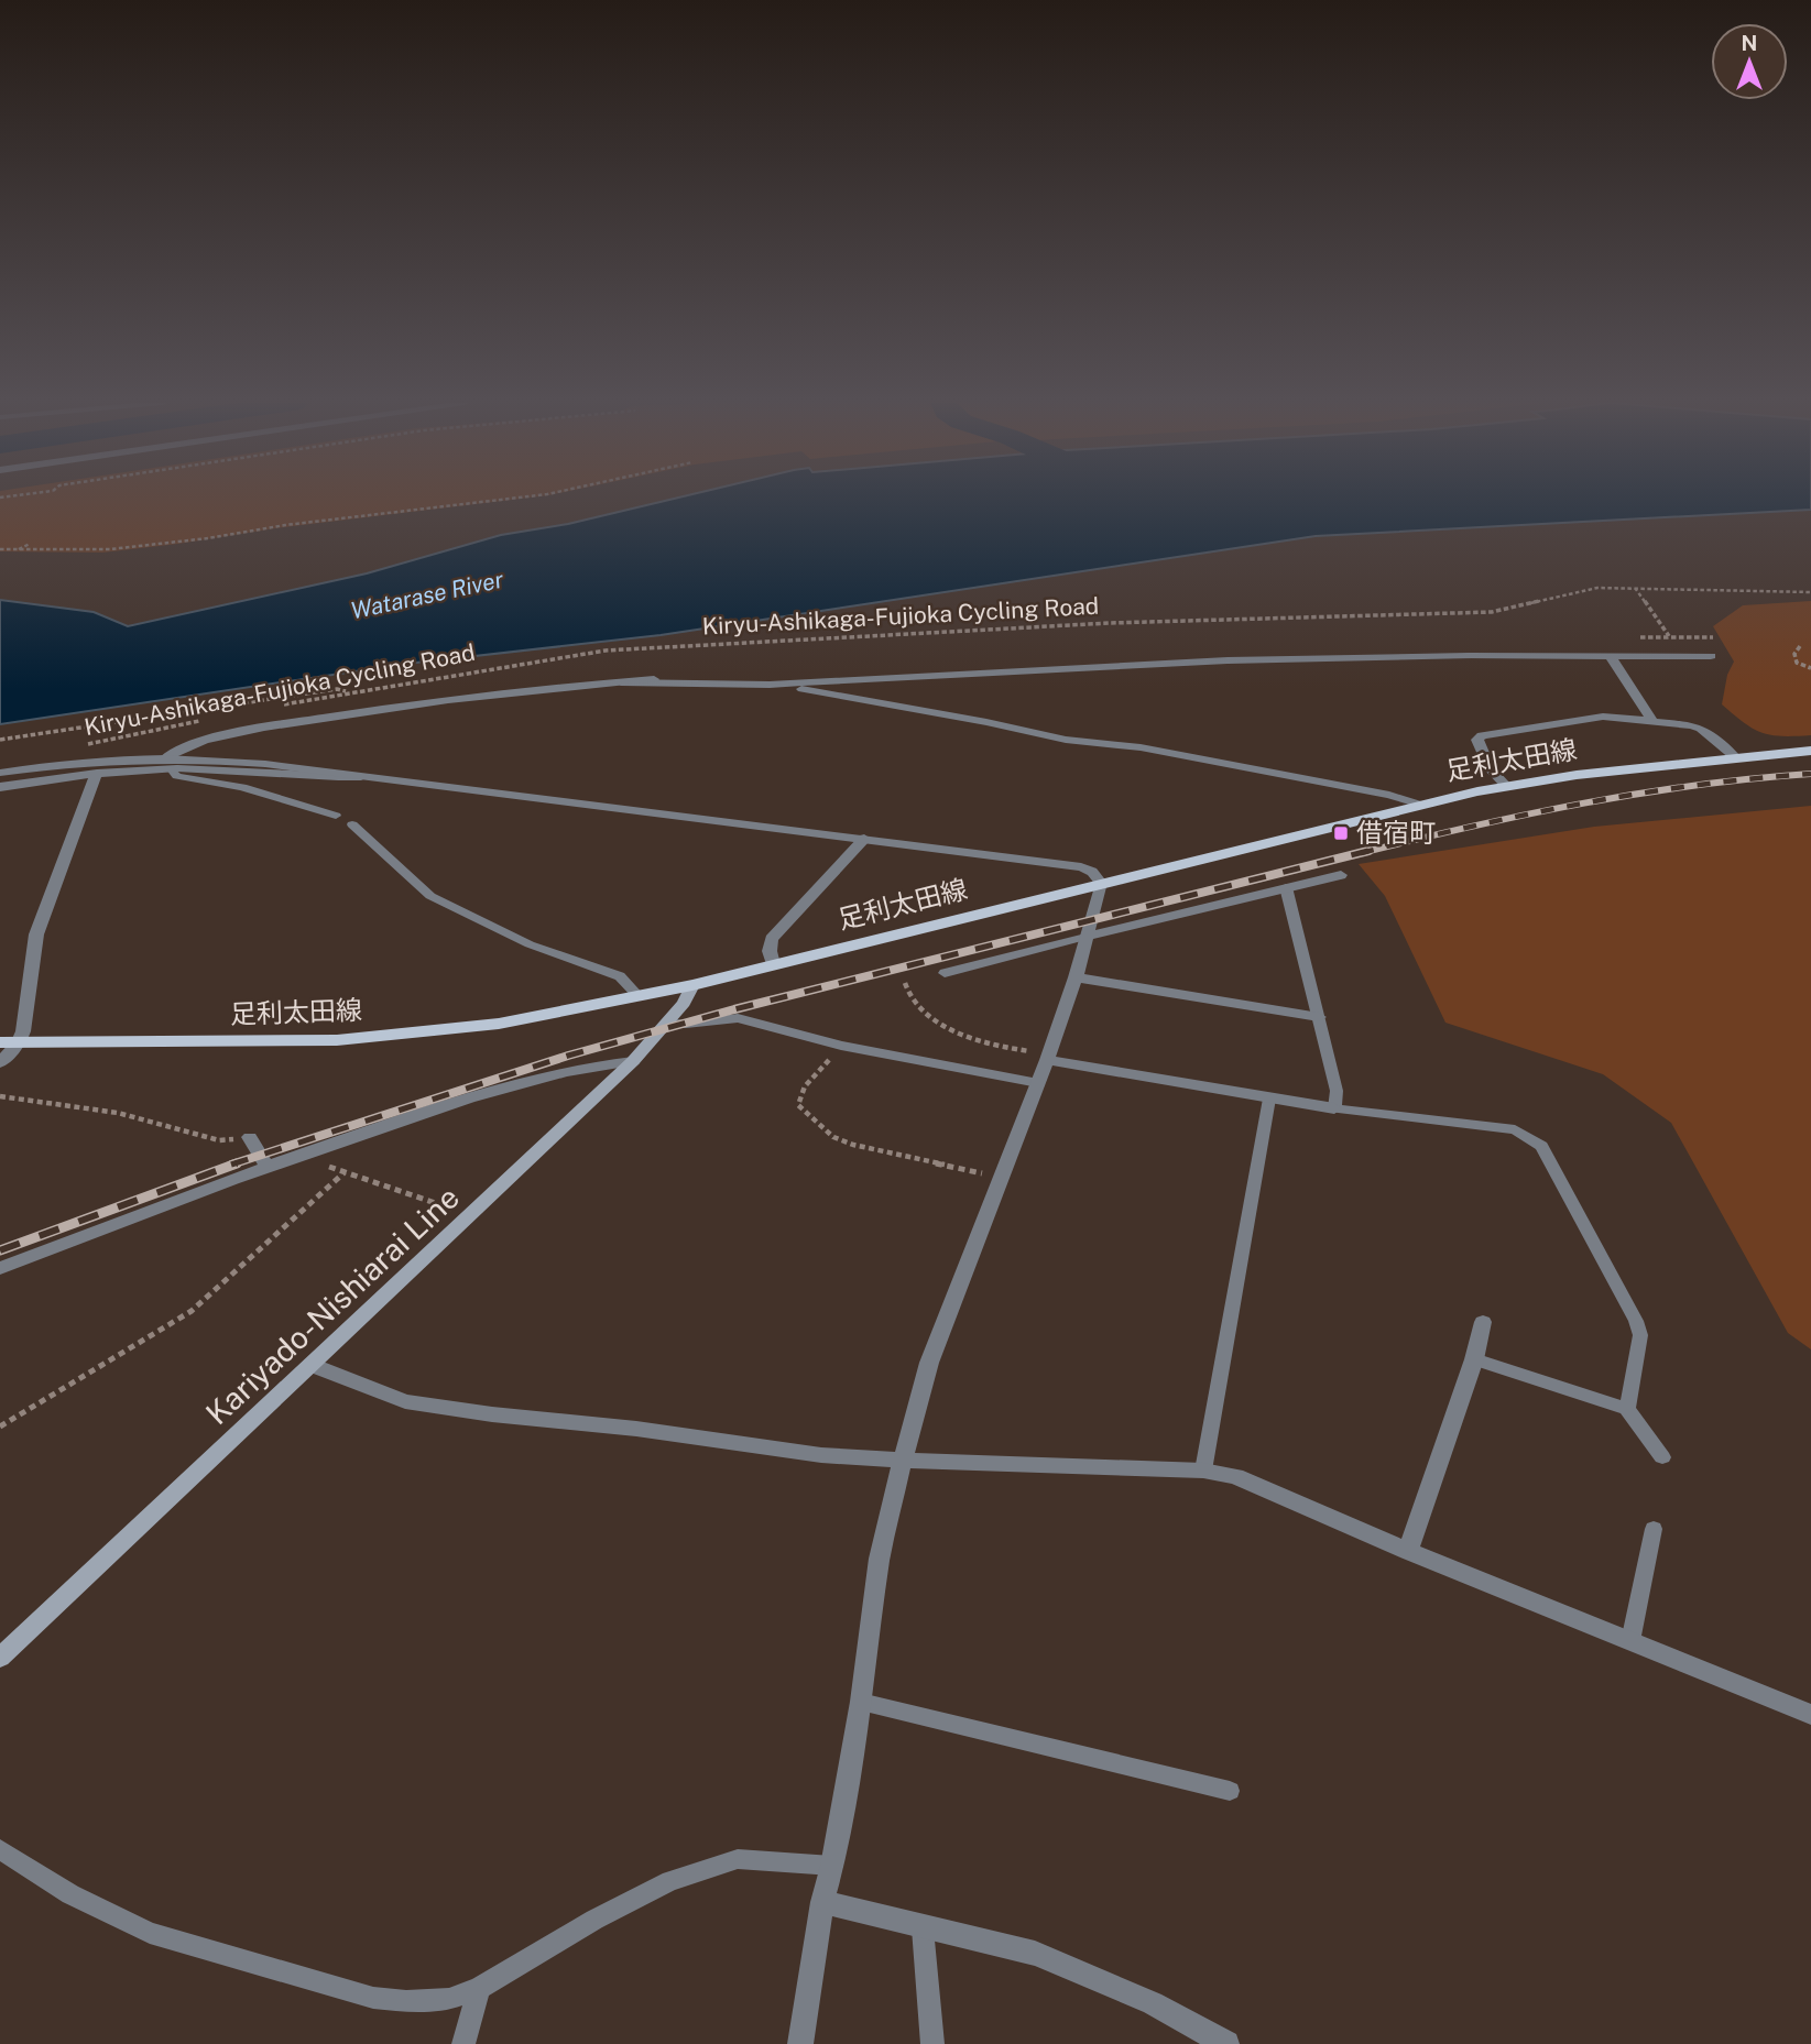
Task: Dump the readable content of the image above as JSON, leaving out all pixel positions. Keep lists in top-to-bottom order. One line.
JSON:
{"streets":{"main road":["足利太田線","Kariyado-Nishiarai Line"],"path":["Kiryu-Ashikaga-Fujioka Cycling Road"]},"crossings":[["足利太田線","Kariyado-Nishiarai Line"]],"water":["Watarase River"],"places":{"transit":["借宿町"]},"north":"top"}
